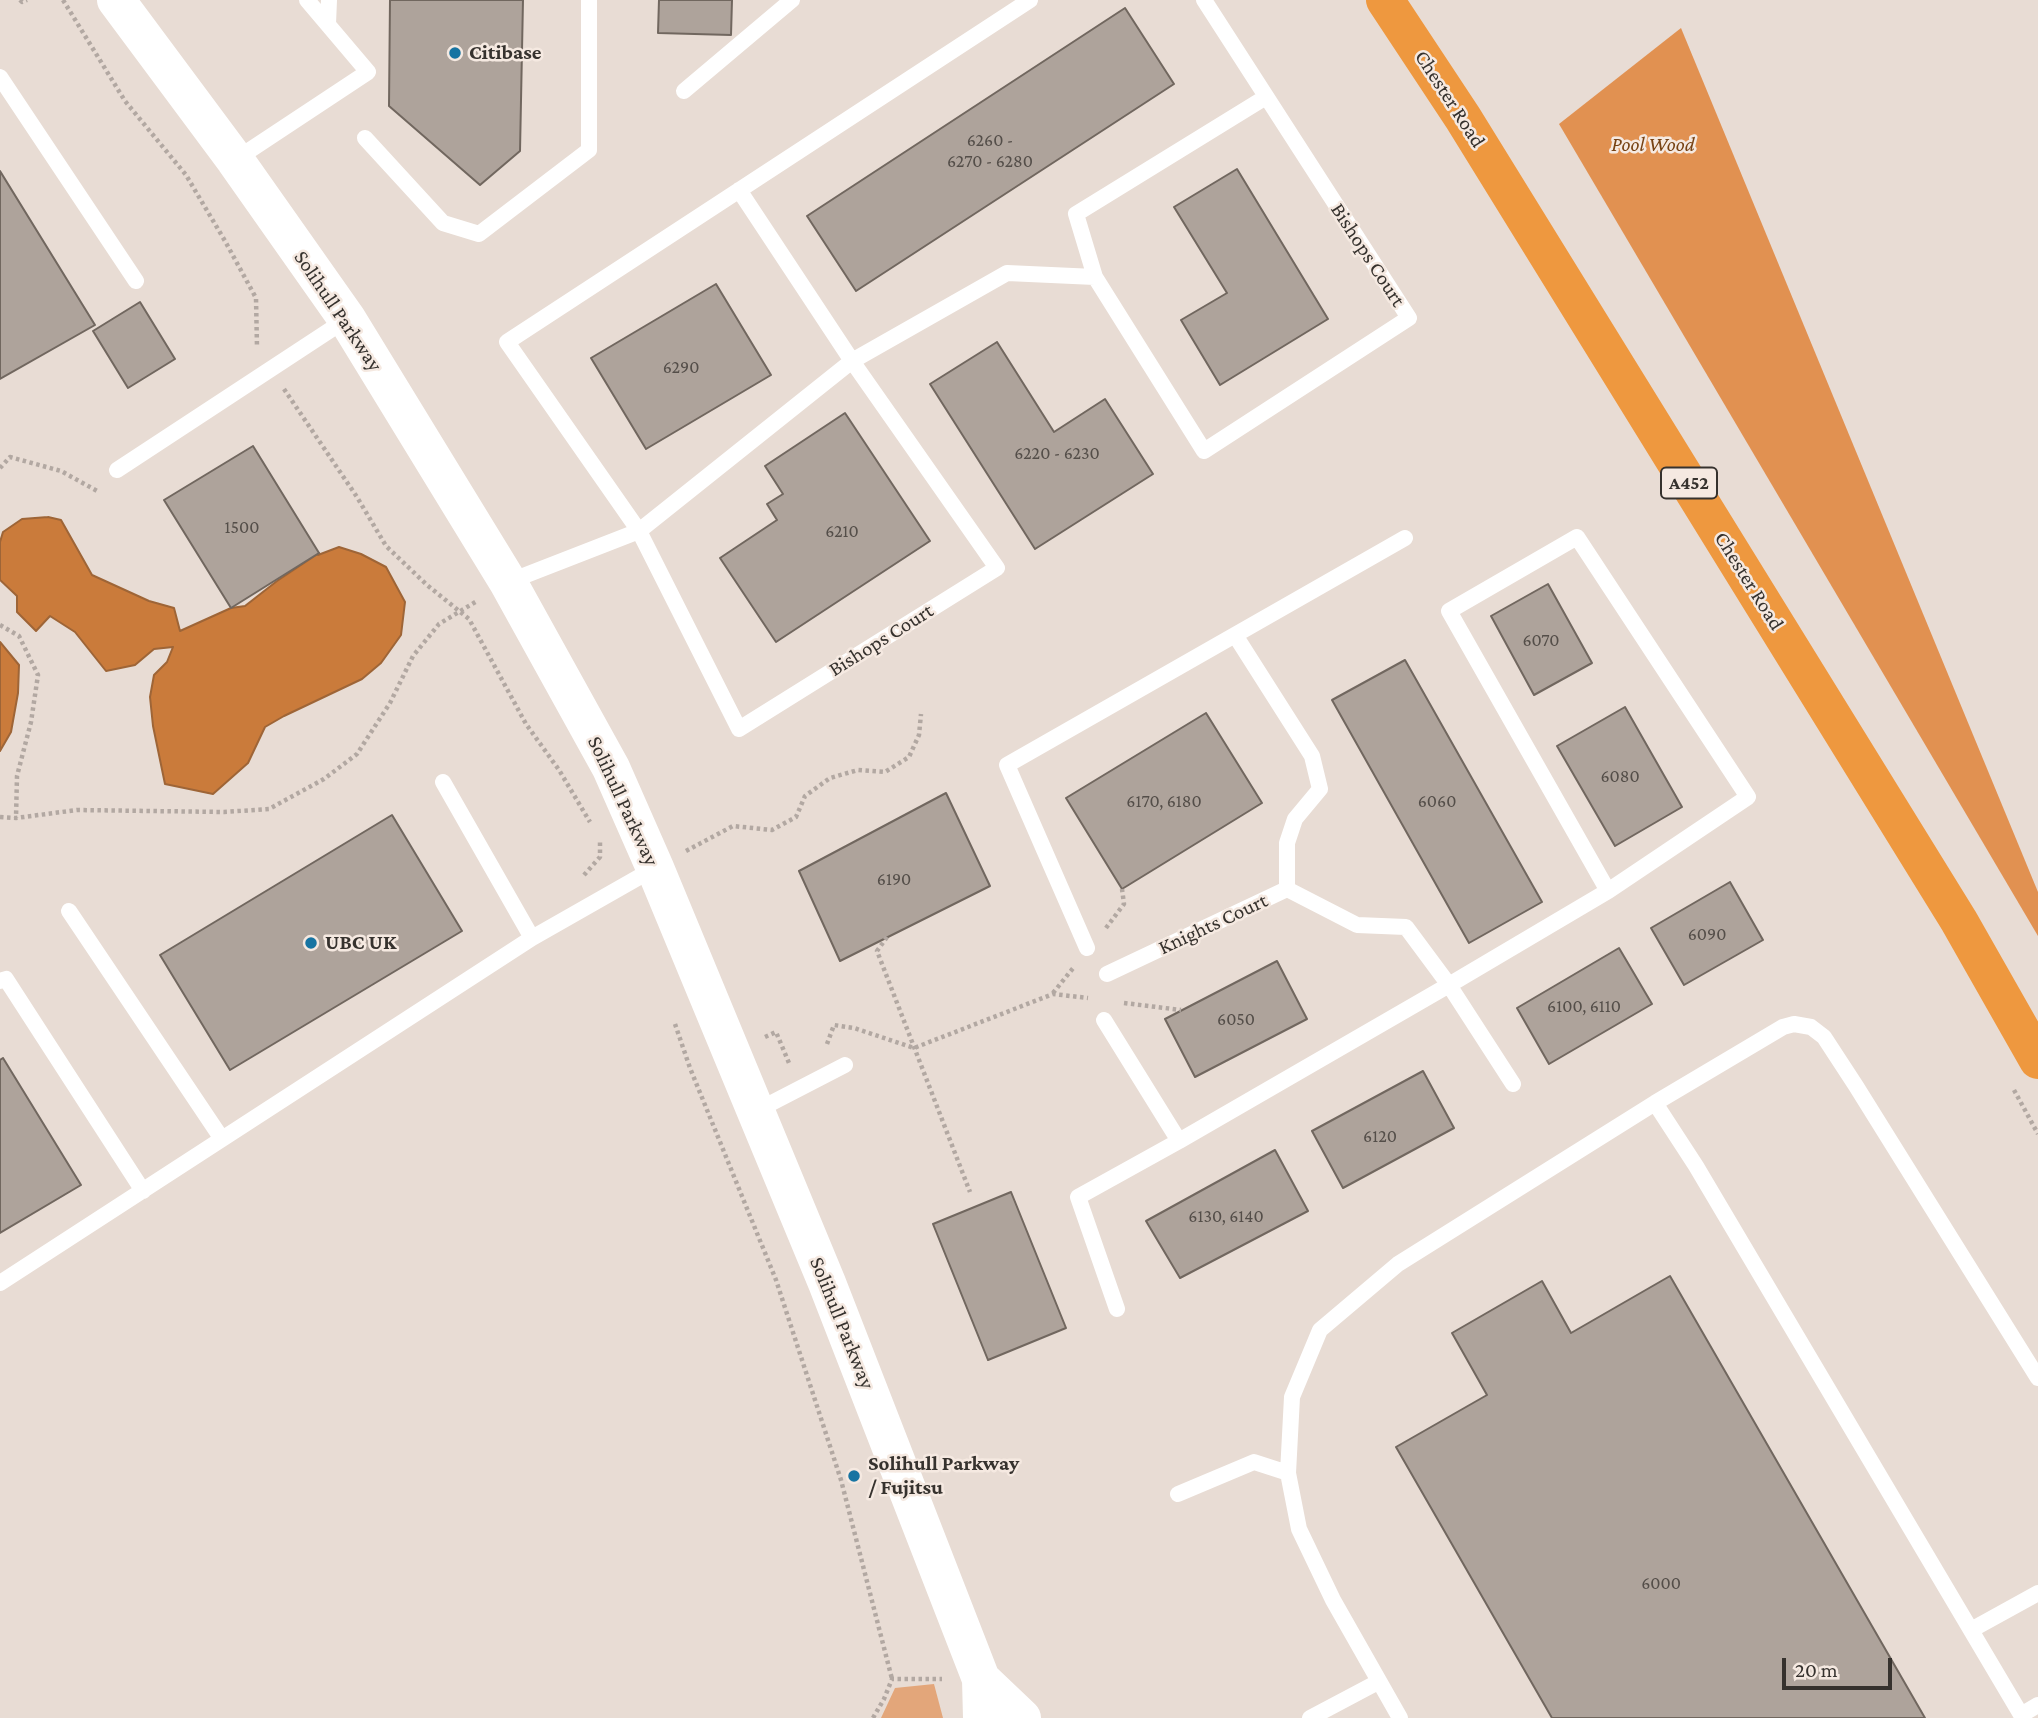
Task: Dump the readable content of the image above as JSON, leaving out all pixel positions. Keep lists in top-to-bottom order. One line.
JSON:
{"streets":{"highway":["Chester Road","A452"],"street":["Solihull Parkway"],"lane":["Bishops Court","Knights Court"]},"parks":["Pool Wood"],"places":["Citibase","UBC UK","Solihull Parkway / Fujitsu"],"house_numbers":["6260 - 6270 - 6280","6290","6220 - 6230","1500","6210","6070","6080","6170, 6180","6060","6190","6090","6100, 6110","6050","6120","6130, 6140","6000"],"scale_bar":"20 m"}
